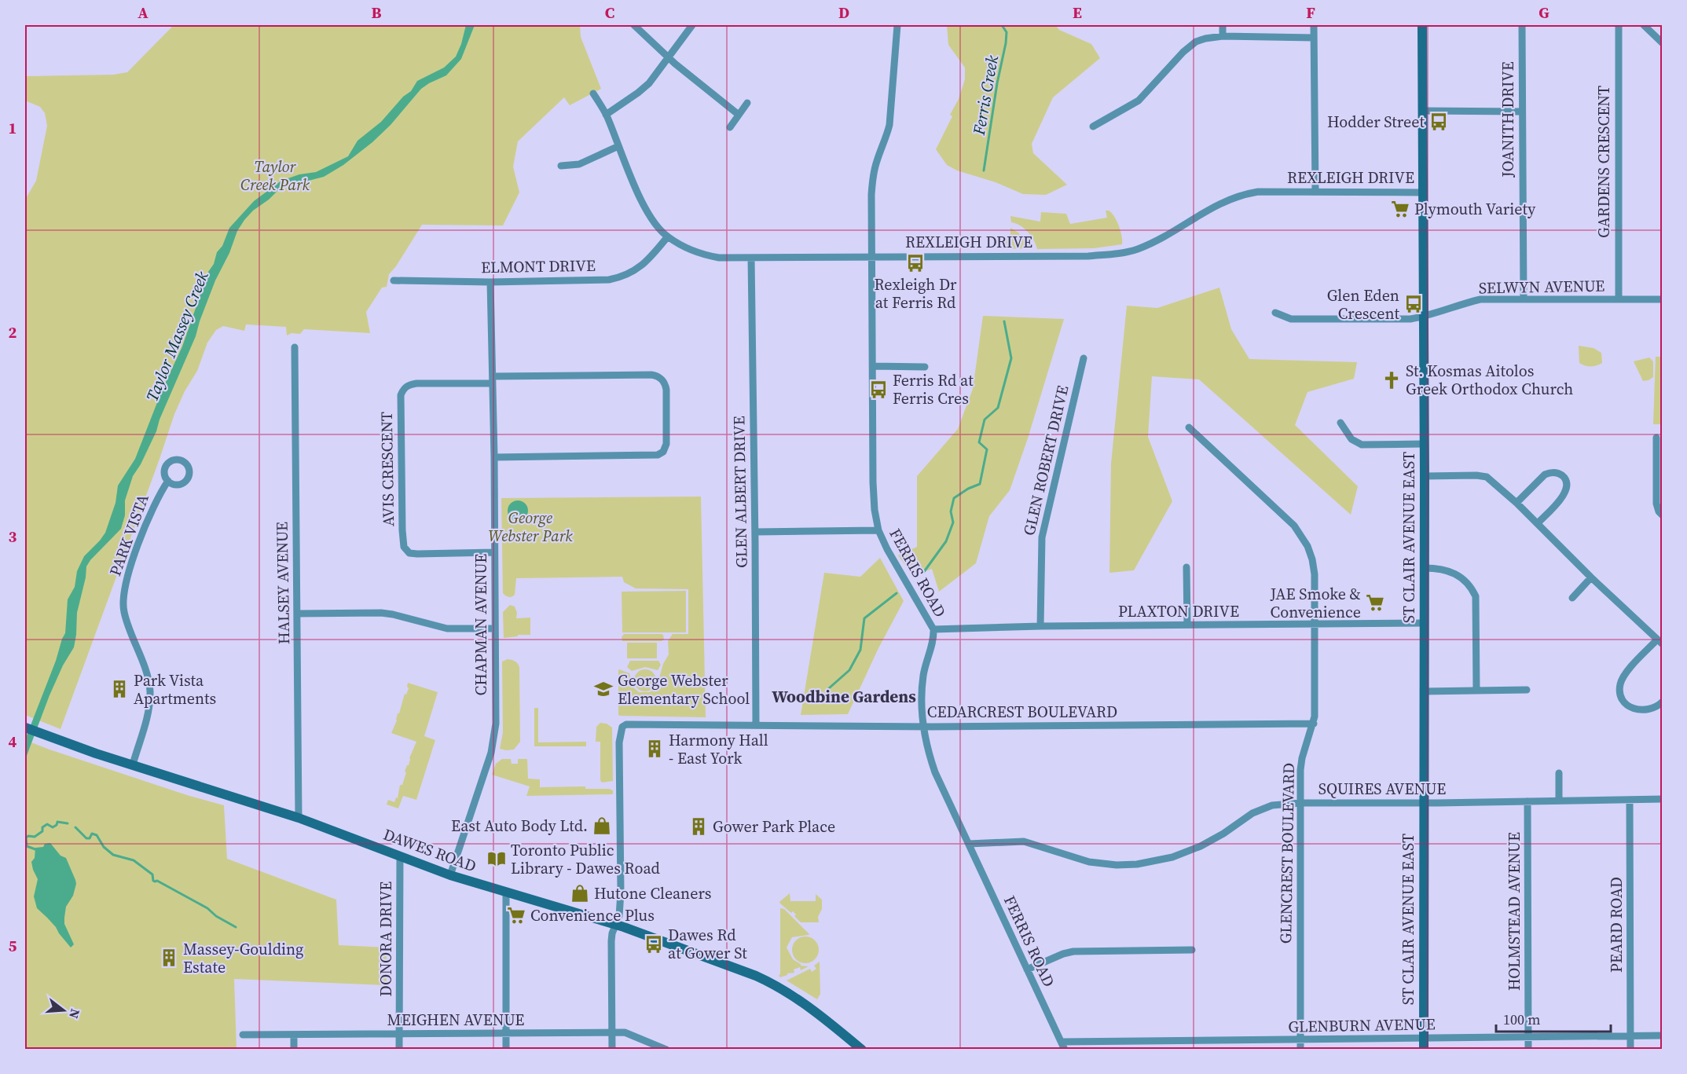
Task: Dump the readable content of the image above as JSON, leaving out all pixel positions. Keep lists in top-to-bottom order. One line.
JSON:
{"streets":{"main road":["ST CLAIR AVENUE EAST","DAWES ROAD"],"street":["JOANITH DRIVE","GARDENS CRESCENT","REXLEIGH DRIVE","ELMONT DRIVE","SELWYN AVENUE","GLEN ROBERT DRIVE","AVIS CRESCENT","GLEN ALBERT DRIVE","PARK VISTA","FERRIS ROAD","HALSEY AVENUE","PLAXTON DRIVE","CHAPMAN AVENUE","CEDARCREST BOULEVARD","SQUIRES AVENUE","GLENCREST BOULEVARD","HOLMSTEAD AVENUE","PEARD ROAD","DONORA DRIVE","MEIGHEN AVENUE","GLENBURN AVENUE"]},"crossings":[["JOANITH DRIVE","SELWYN AVENUE"],["GARDENS CRESCENT","SELWYN AVENUE"],["REXLEIGH DRIVE","ELMONT DRIVE"],["REXLEIGH DRIVE","GLEN ALBERT DRIVE"],["REXLEIGH DRIVE","ST CLAIR AVENUE EAST"],["REXLEIGH DRIVE","FERRIS ROAD"],["ELMONT DRIVE","CHAPMAN AVENUE"],["SELWYN AVENUE","ST CLAIR AVENUE EAST"],["GLEN ROBERT DRIVE","PLAXTON DRIVE"],["AVIS CRESCENT","CHAPMAN AVENUE"],["GLEN ALBERT DRIVE","CEDARCREST BOULEVARD"],["PARK VISTA","DAWES ROAD"],["ST CLAIR AVENUE EAST","PLAXTON DRIVE"],["ST CLAIR AVENUE EAST","SQUIRES AVENUE"],["ST CLAIR AVENUE EAST","GLENBURN AVENUE"],["FERRIS ROAD","PLAXTON DRIVE"],["FERRIS ROAD","CEDARCREST BOULEVARD"],["FERRIS ROAD","SQUIRES AVENUE"],["FERRIS ROAD","GLENBURN AVENUE"],["HALSEY AVENUE","DAWES ROAD"],["PLAXTON DRIVE","GLENCREST BOULEVARD"],["CHAPMAN AVENUE","DAWES ROAD"],["CEDARCREST BOULEVARD","DAWES ROAD"],["CEDARCREST BOULEVARD","GLENCREST BOULEVARD"],["SQUIRES AVENUE","GLENCREST BOULEVARD"],["SQUIRES AVENUE","HOLMSTEAD AVENUE"],["SQUIRES AVENUE","PEARD ROAD"],["DAWES ROAD","DONORA DRIVE"],["GLENCREST BOULEVARD","GLENBURN AVENUE"],["HOLMSTEAD AVENUE","GLENBURN AVENUE"],["PEARD ROAD","GLENBURN AVENUE"],["DONORA DRIVE","MEIGHEN AVENUE"]],"districts":["Woodbine Gardens"],"water":["Ferris Creek","Taylor Massey Creek"],"parks":["Taylor Creek Park","George Webster Park"],"places":{"bus stop":["Hodder Street","Rexleigh Dr at Ferris Rd","Glen Eden Crescent","Ferris Rd at Ferris Cres","Dawes Rd at Gower St"],"supermarket":["Plymouth Variety","JAE Smoke & Convenience","Convenience Plus"],"church":["St. Kosmas Aitolos Greek Orthodox Church"],"building":["Park Vista Apartments","Harmony Hall - East York","Gower Park Place","Massey-Goulding Estate"],"school or university":["George Webster Elementary School"],"shop":["East Auto Body Ltd.","Hutone Cleaners"],"library":["Toronto Public Library - Dawes Road"]},"scale_bar":"100 m","north":"right","grid":{"columns":["A","B","C","D","E","F","G"],"rows":["1","2","3","4","5"]}}
